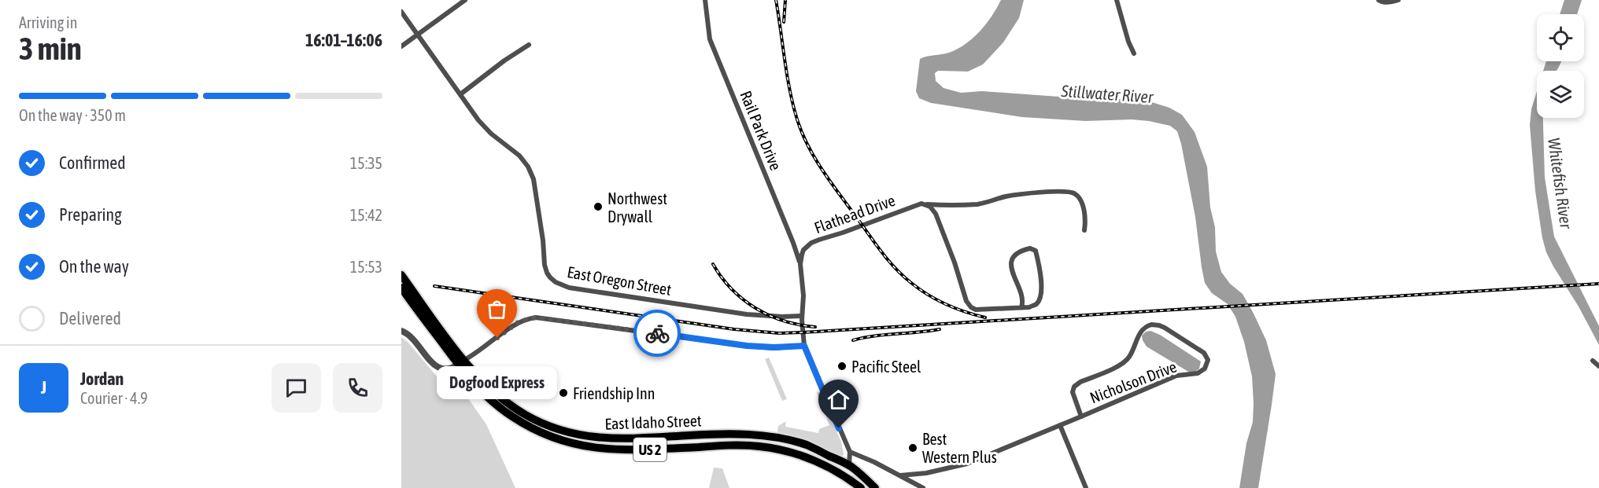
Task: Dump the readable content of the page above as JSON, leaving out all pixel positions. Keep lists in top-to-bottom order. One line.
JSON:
{"streets":{"highway":["East Idaho Street","US 2"],"street":["Rail Park Drive","Flathead Drive","East Oregon Street","Nicholson Drive"]},"crossings":[["Rail Park Drive","Flathead Drive"],["Flathead Drive","East Oregon Street"]],"water":["Stillwater River","Whitefish River"],"places":["Northwest Drywall","Dogfood Express","Pacific Steel","Friendship Inn","Best Western Plus"],"page":{"heading":["3 min","Arriving in","16:01–16:06"],"panel":["Jordan","Courier · 4.9"],"bar":"On the way · 350 m","list":[["Confirmed","15:35"],["Preparing","15:42"],["On the way","15:53"],"Delivered"],"round":"J","bubble":"Dogfood Express"}}
